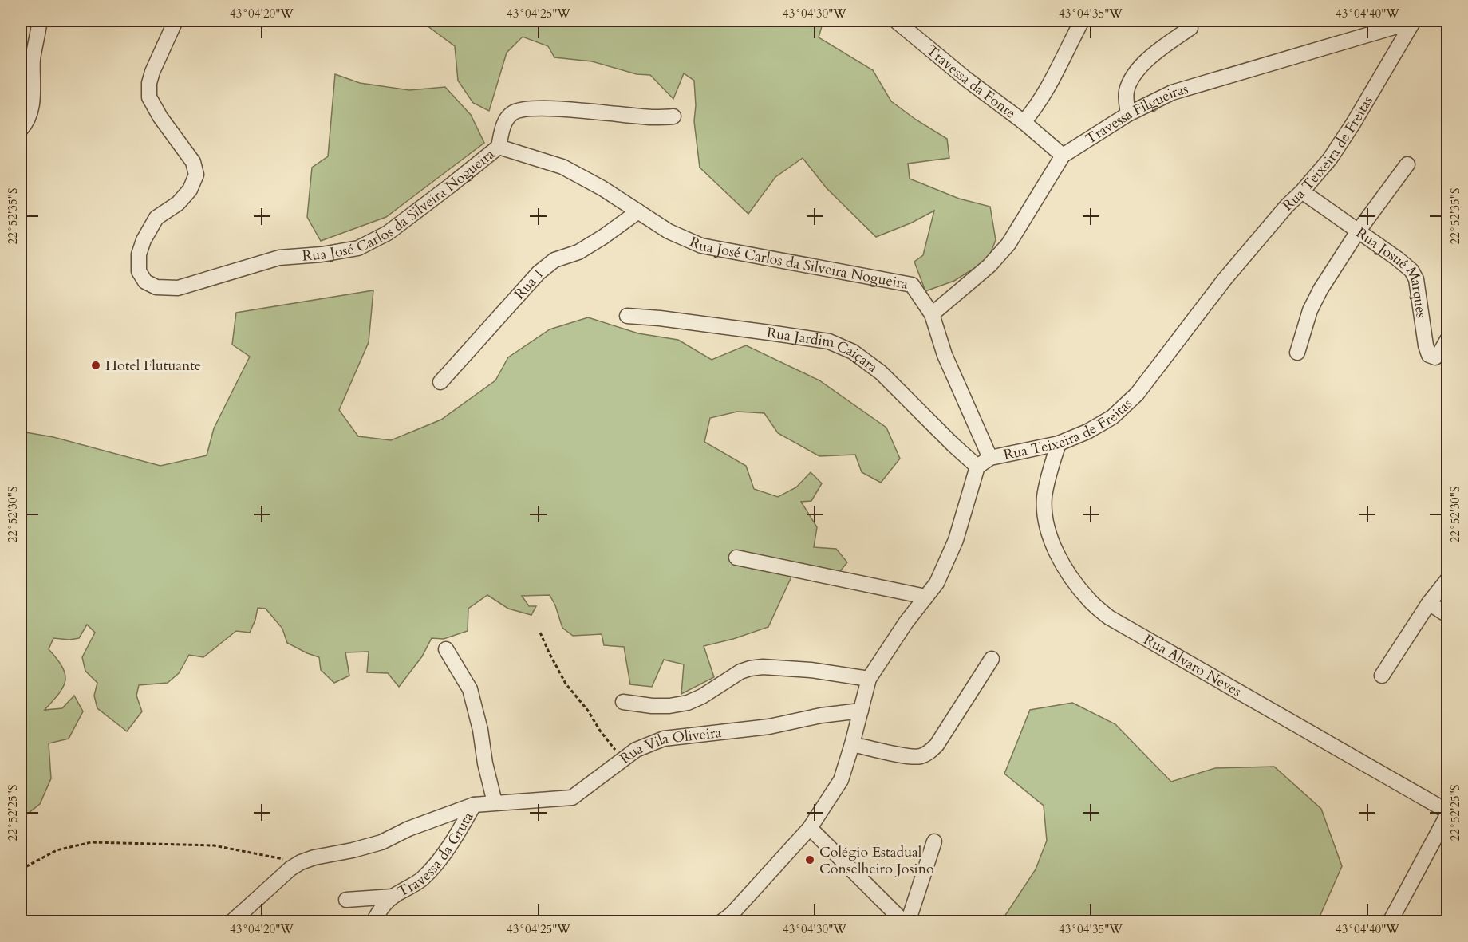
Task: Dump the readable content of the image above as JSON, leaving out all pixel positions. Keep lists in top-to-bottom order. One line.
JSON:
{"streets":{"street":["Travessa da Fonte","Travessa Filgueiras","Rua Teixeira de Freitas","Rua José Carlos da Silveira Nogueira","Rua Josué Marques","Rua 1","Rua Jardim Caiçara","Rua Álvaro Neves","Rua Vila Oliveira","Travessa da Gruta"]},"crossings":[["Travessa da Fonte","Travessa Filgueiras"],["Travessa Filgueiras","Rua Teixeira de Freitas"],["Travessa Filgueiras","Rua José Carlos da Silveira Nogueira"],["Rua Teixeira de Freitas","Rua José Carlos da Silveira Nogueira"],["Rua Teixeira de Freitas","Rua Josué Marques"],["Rua Teixeira de Freitas","Rua Jardim Caiçara"],["Rua Teixeira de Freitas","Rua Álvaro Neves"],["Rua José Carlos da Silveira Nogueira","Rua 1"],["Rua Vila Oliveira","Travessa da Gruta"]],"places":["Hotel Flutuante","Colégio Estadual Conselheiro Josino"],"coordinates":["43°04'20\"W","43°04'25\"W","43°04'30\"W","43°04'35\"W","43°04'40\"W","22°52'35\"S","22°52'30\"S","22°52'25\"S"]}
